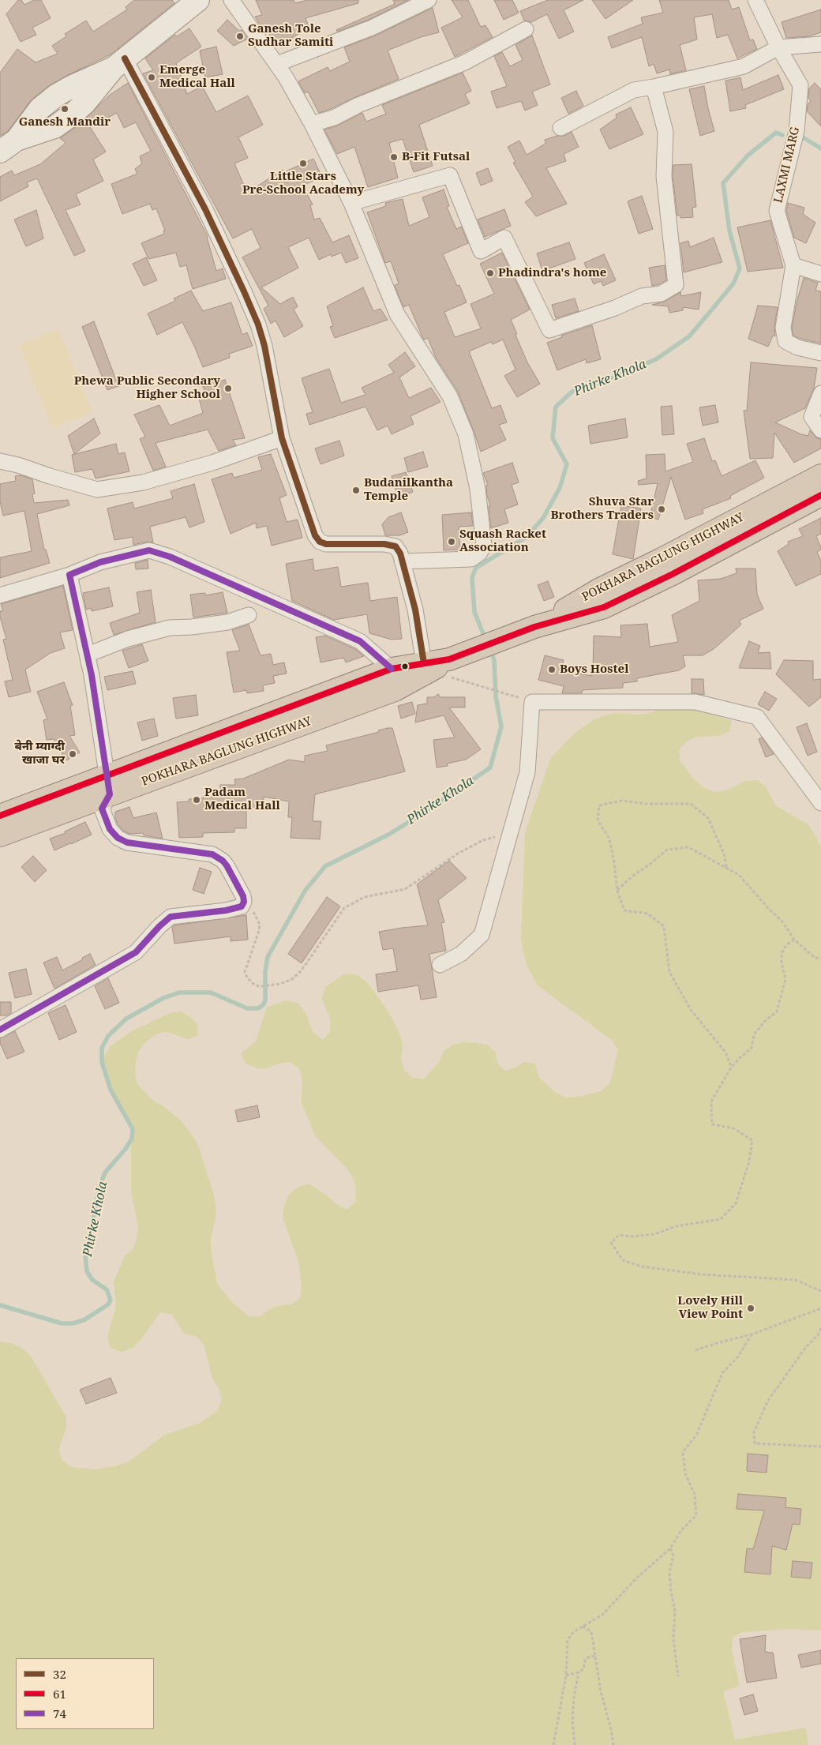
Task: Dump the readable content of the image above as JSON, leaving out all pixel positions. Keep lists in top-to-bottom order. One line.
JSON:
{"streets":{"highway":["POKHARA BAGLUNG HIGHWAY"],"street":["LAXMI MARG"]},"water":["Phirke Khola"],"places":["Ganesh Tole Sudhar Samiti","Emerge Medical Hall","Ganesh Mandir","B-Fit Futsal","Little Stars Pre-School Academy","Phadindra's home","Phewa Public Secondary Higher School","Budanilkantha Temple","Shuva Star Brothers Traders","Squash Racket Association","Boys Hostel","बेनी म्याग्दी खाजा घर","Padam Medical Hall","Lovely Hill View Point"],"lines":["transit line 32","transit line 61","transit line 74"],"legend":["32","61","74"]}
